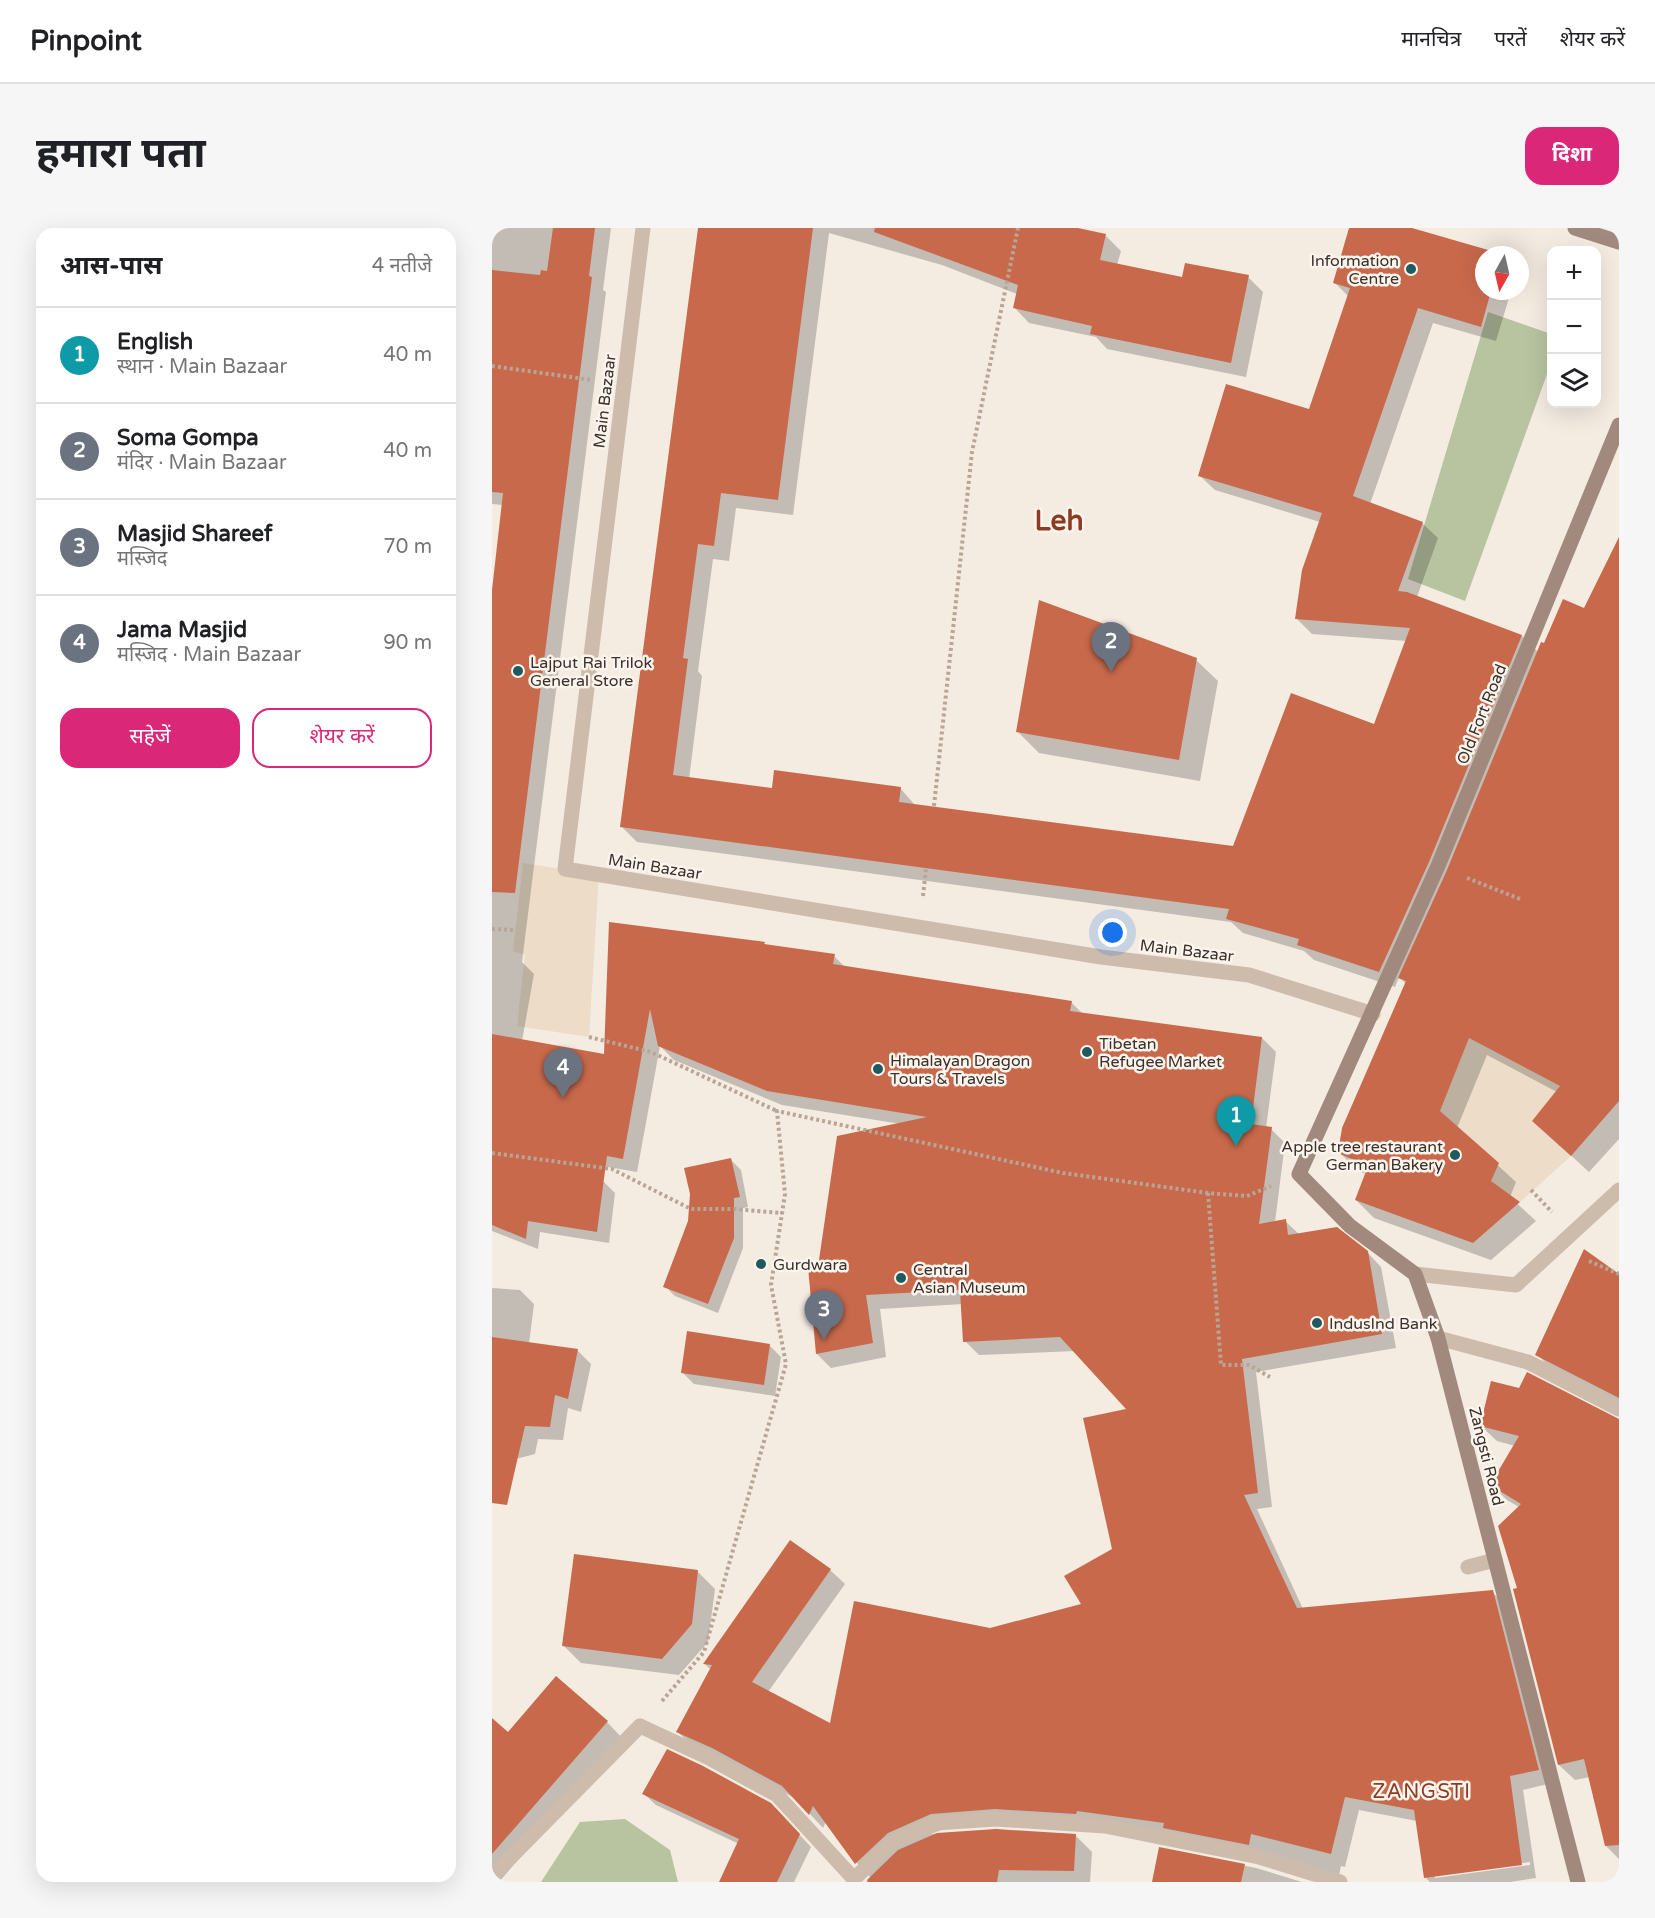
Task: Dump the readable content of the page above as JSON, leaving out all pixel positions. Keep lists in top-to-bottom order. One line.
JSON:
{"streets":{"main road":["Old Fort Road","Zangsti Road"],"street":["Main Bazaar"]},"crossings":[["Main Bazaar","Old Fort Road"]],"districts":["Leh","ZANGSTI"],"places":["Information Centre","Lajput Rai Trilok General Store","Tibetan Refugee Market","Himalayan Dragon Tours & Travels","Apple tree restaurant German Bakery","Gurdwara","Central Asian Museum","IndusInd Bank"],"north":"bottom","page":{"header":"Pinpoint","nav":["मानचित्र","परतें","शेयर करें"],"buttons":["दिशा",["सहेजें","शेयर करें"]],"title":"हमारा पता","heading":["आस-पास","4 नतीजे"],"map_buttons":["+","−"],"list":[{"mark":"1","name":"English","note":"स्थान · Main Bazaar","value":"40 m"},{"mark":"2","name":"Soma Gompa","note":"मंदिर · Main Bazaar","value":"40 m"},{"mark":"3","name":"Masjid Shareef","note":"मस्जिद","value":"70 m"},{"mark":"4","name":"Jama Masjid","note":"मस्जिद · Main Bazaar","value":"90 m"}],"pins":["2","4","1","3"]}}
